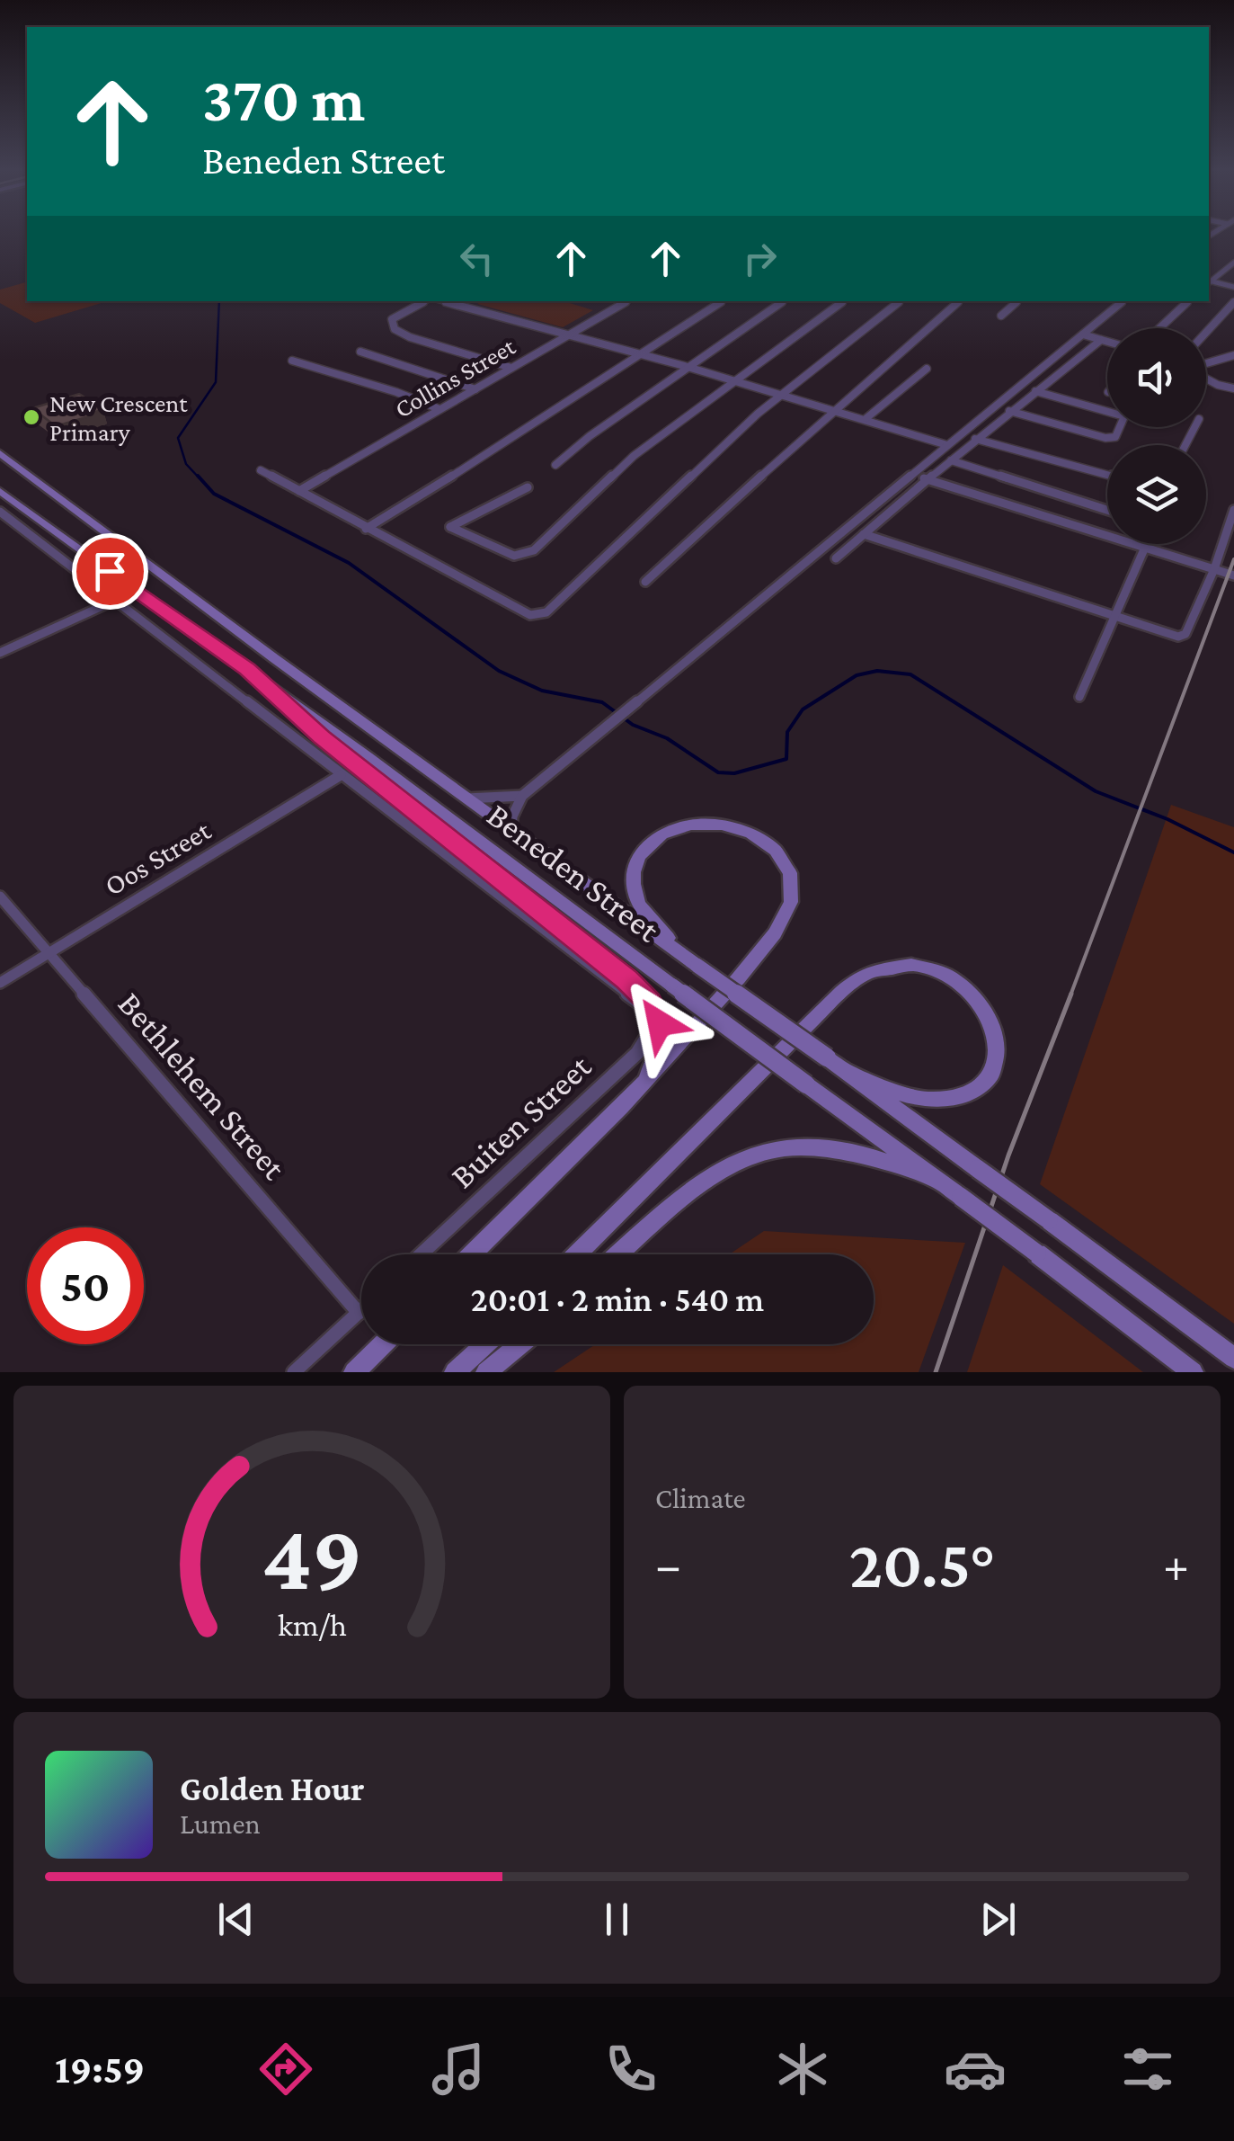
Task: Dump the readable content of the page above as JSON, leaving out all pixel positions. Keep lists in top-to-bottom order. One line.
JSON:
{"streets":{"main road":["Beneden Street"],"street":["Collins Street","Oos Street","Bethlehem Street","Buiten Street"]},"crossings":[["Oos Street","Beneden Street"],["Oos Street","Bethlehem Street"],["Beneden Street","Buiten Street"]],"places":["New Crescent Primary"],"page":{"turn":["370 m","Beneden Street"],"limit":"50","trip":"20:01 · 2 min · 540 m","tile":"Climate","heat":["−","20.5°","+"],"song":["Golden Hour","Lumen"],"tabs":"19:59","gauge":["49","km/h"]}}
